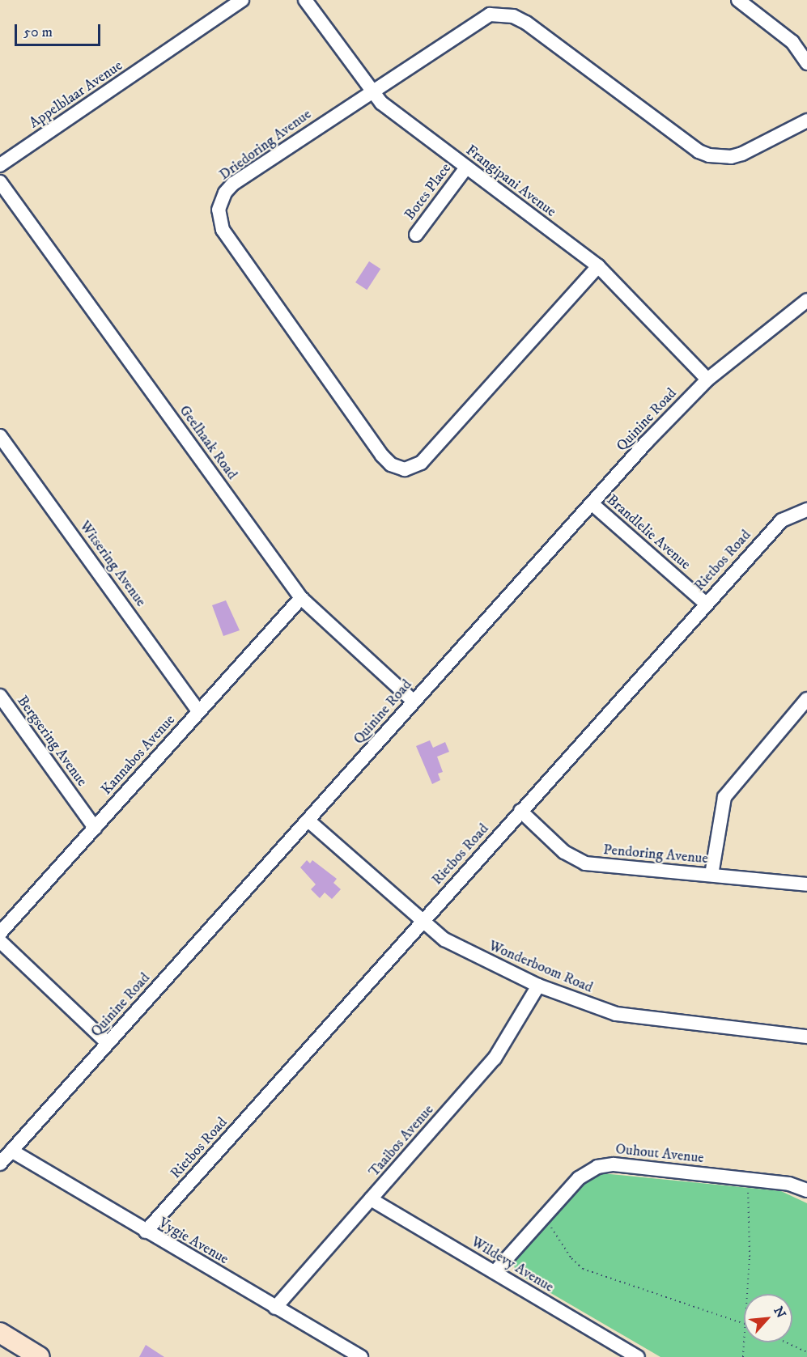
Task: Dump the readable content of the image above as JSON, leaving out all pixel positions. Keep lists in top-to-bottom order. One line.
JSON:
{"streets":{"street":["Appelblaar Avenue","Driedoring Avenue","Frangipani Avenue","Botes Place","Quinine Road","Geelhaak Road","Brandlelie Avenue","Rietbos Road","Witsering Avenue","Bergsering Avenue","Kannabos Avenue","Pendoring Avenue","Wonderboom Road","Taaibos Avenue","Ouhout Avenue","Vygie Avenue","Wildevy Avenue"]},"crossings":[["Driedoring Avenue","Frangipani Avenue"],["Frangipani Avenue","Botes Place"],["Frangipani Avenue","Quinine Road"],["Quinine Road","Geelhaak Road"],["Quinine Road","Brandlelie Avenue"],["Quinine Road","Wonderboom Road"],["Quinine Road","Vygie Avenue"],["Geelhaak Road","Kannabos Avenue"],["Brandlelie Avenue","Rietbos Road"],["Rietbos Road","Pendoring Avenue"],["Rietbos Road","Wonderboom Road"],["Rietbos Road","Vygie Avenue"],["Witsering Avenue","Kannabos Avenue"],["Bergsering Avenue","Kannabos Avenue"],["Wonderboom Road","Taaibos Avenue"],["Taaibos Avenue","Vygie Avenue"],["Taaibos Avenue","Wildevy Avenue"],["Ouhout Avenue","Wildevy Avenue"]],"scale_bar":"50 m","north":"top right"}
